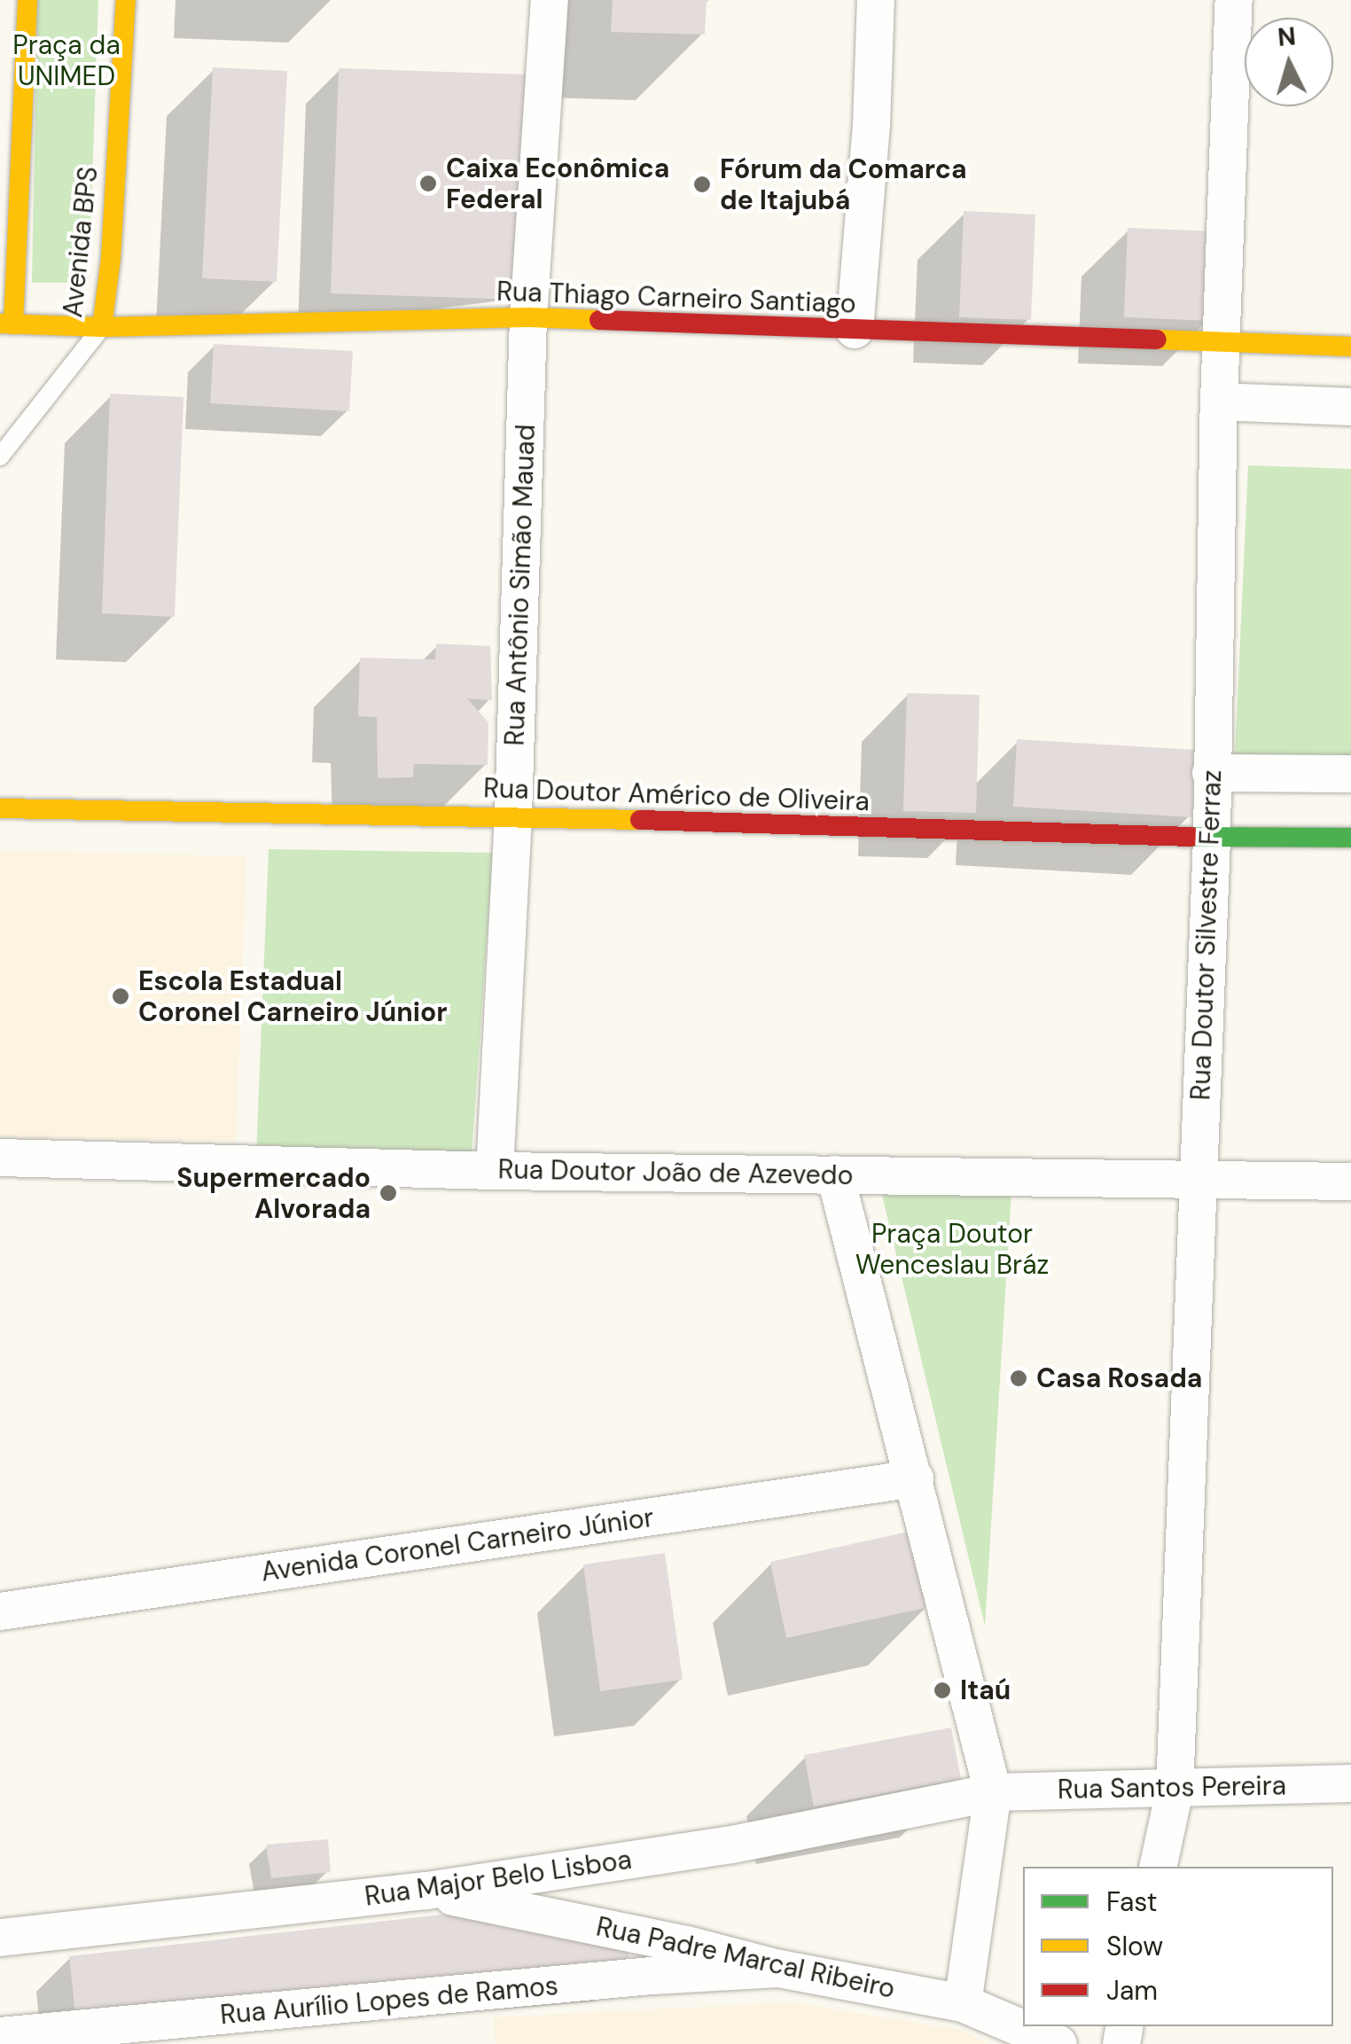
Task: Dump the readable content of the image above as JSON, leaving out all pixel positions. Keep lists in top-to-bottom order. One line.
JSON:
{"streets":{"main road":["Avenida BPS","Rua Thiago Carneiro Santiago","Rua Doutor Américo de Oliveira"],"street":["Rua Antônio Simão Mauad","Rua Doutor Silvestre Ferraz","Rua Doutor João de Azevedo","Avenida Coronel Carneiro Júnior","Rua Santos Pereira","Rua Major Belo Lisboa","Rua Padre Marcal Ribeiro","Rua Aurílio Lopes de Ramos"]},"crossings":[["Avenida BPS","Rua Thiago Carneiro Santiago"],["Rua Thiago Carneiro Santiago","Rua Antônio Simão Mauad"],["Rua Thiago Carneiro Santiago","Rua Doutor Silvestre Ferraz"],["Rua Antônio Simão Mauad","Rua Doutor Américo de Oliveira"],["Rua Antônio Simão Mauad","Rua Doutor João de Azevedo"],["Rua Doutor Américo de Oliveira","Rua Doutor Silvestre Ferraz"],["Rua Doutor Silvestre Ferraz","Rua Doutor João de Azevedo"],["Rua Doutor Silvestre Ferraz","Rua Santos Pereira"],["Rua Santos Pereira","Rua Major Belo Lisboa"],["Rua Major Belo Lisboa","Rua Padre Marcal Ribeiro"],["Rua Padre Marcal Ribeiro","Rua Aurílio Lopes de Ramos"]],"parks":["Praça da UNIMED","Praça Doutor Wenceslau Bráz"],"places":["Caixa Econômica Federal","Fórum da Comarca de Itajubá","Escola Estadual Coronel Carneiro Júnior","Supermercado Alvorada","Casa Rosada","Itaú"],"legend":["Fast","Slow","Jam"],"north":"top"}
